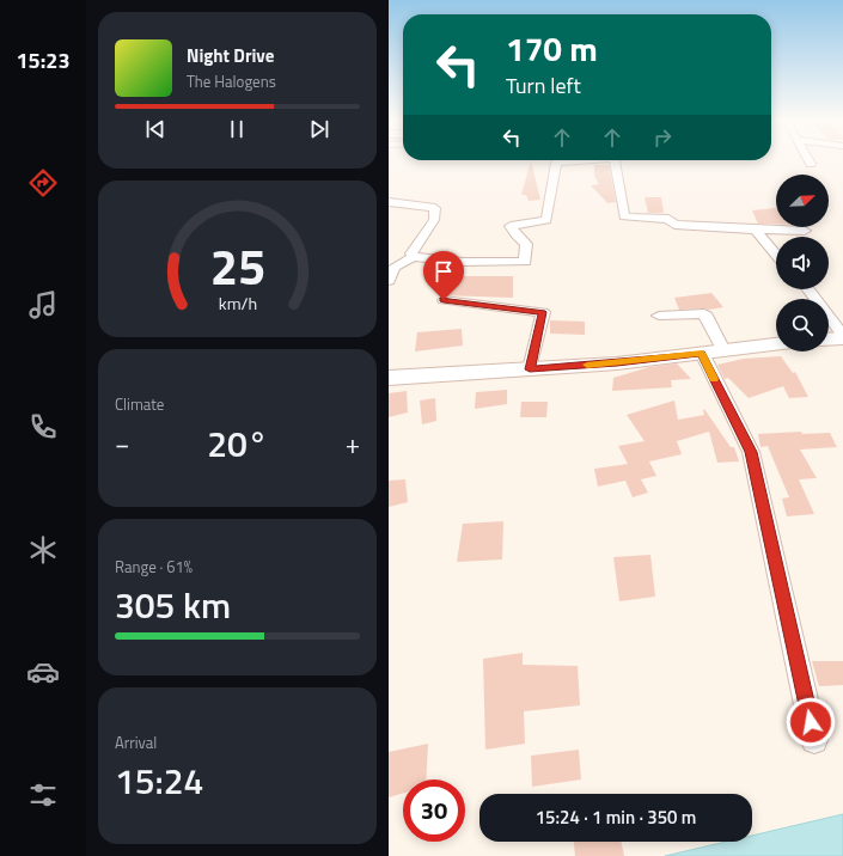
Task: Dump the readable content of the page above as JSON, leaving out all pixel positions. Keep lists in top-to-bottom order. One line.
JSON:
{"north":"top right","page":{"tabs":"15:23","turn":["170 m","Turn left"],"song":["Night Drive","The Halogens"],"tile":["Climate",["Range · 61%","305 km"],["Arrival","15:24"]],"heat":["−","20°","+"],"limit":"30","trip":"15:24 · 1 min · 350 m","gauge":["25","km/h"]}}
